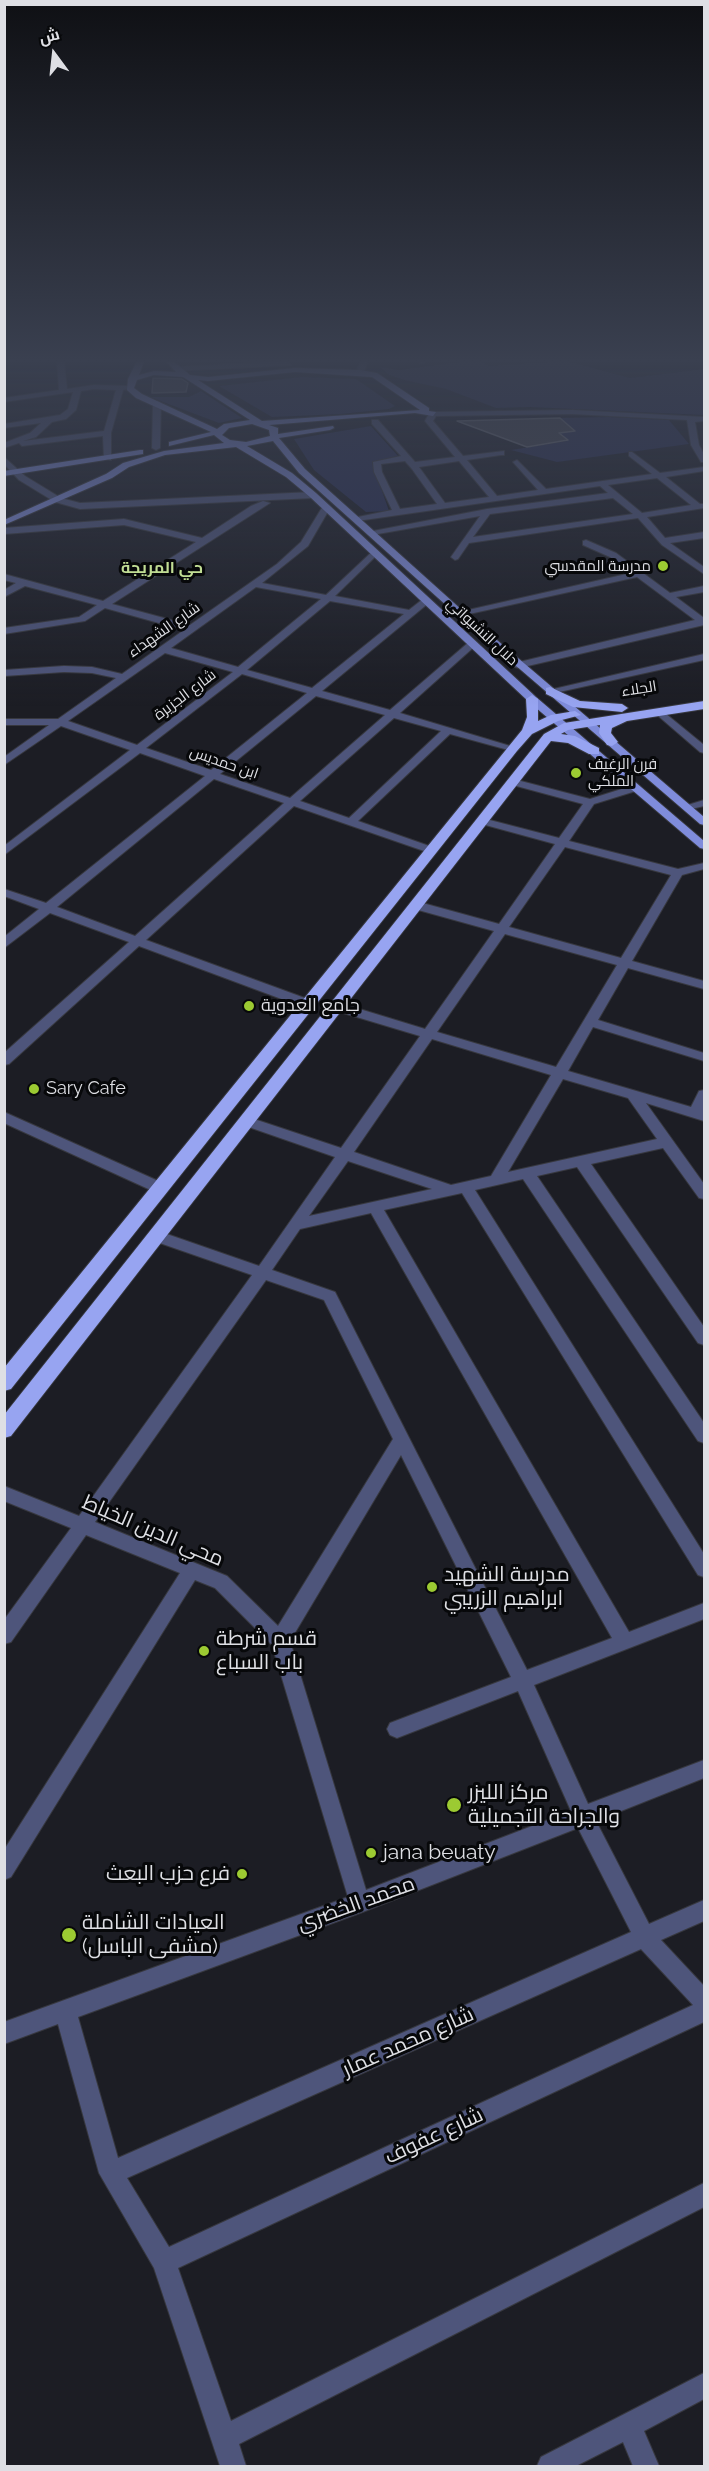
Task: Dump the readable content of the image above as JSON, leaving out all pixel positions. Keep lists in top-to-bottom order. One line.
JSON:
{"streets":{"highway":["الجلاء"],"main road":["دلال النشيواتي"],"street":["شارع الشهداء","شارع الجزيرة","ابن حمديس","محي الدين الخياط","محمد الخضري","شارع محمد عمار","شارع عفوف"]},"crossings":[["شارع الشهداء","دلال النشيواتي"],["شارع الشهداء","ابن حمديس"],["دلال النشيواتي","شارع الجزيرة"],["شارع الجزيرة","ابن حمديس"],["محي الدين الخياط","محمد الخضري"]],"districts":["حي المريجة"],"places":["مدرسة المقدسي","فرن الرغيف الملكي","جامع العدوية","Sary Cafe","مدرسة الشهيد ابراهيم الزريبي","قسم شرطة باب السباع","مركز الليزر والجراحة التجميلية","jana beuaty","فرع حزب البعث","العيادات الشاملة (مشفى الباسل)"],"north":"top"}
